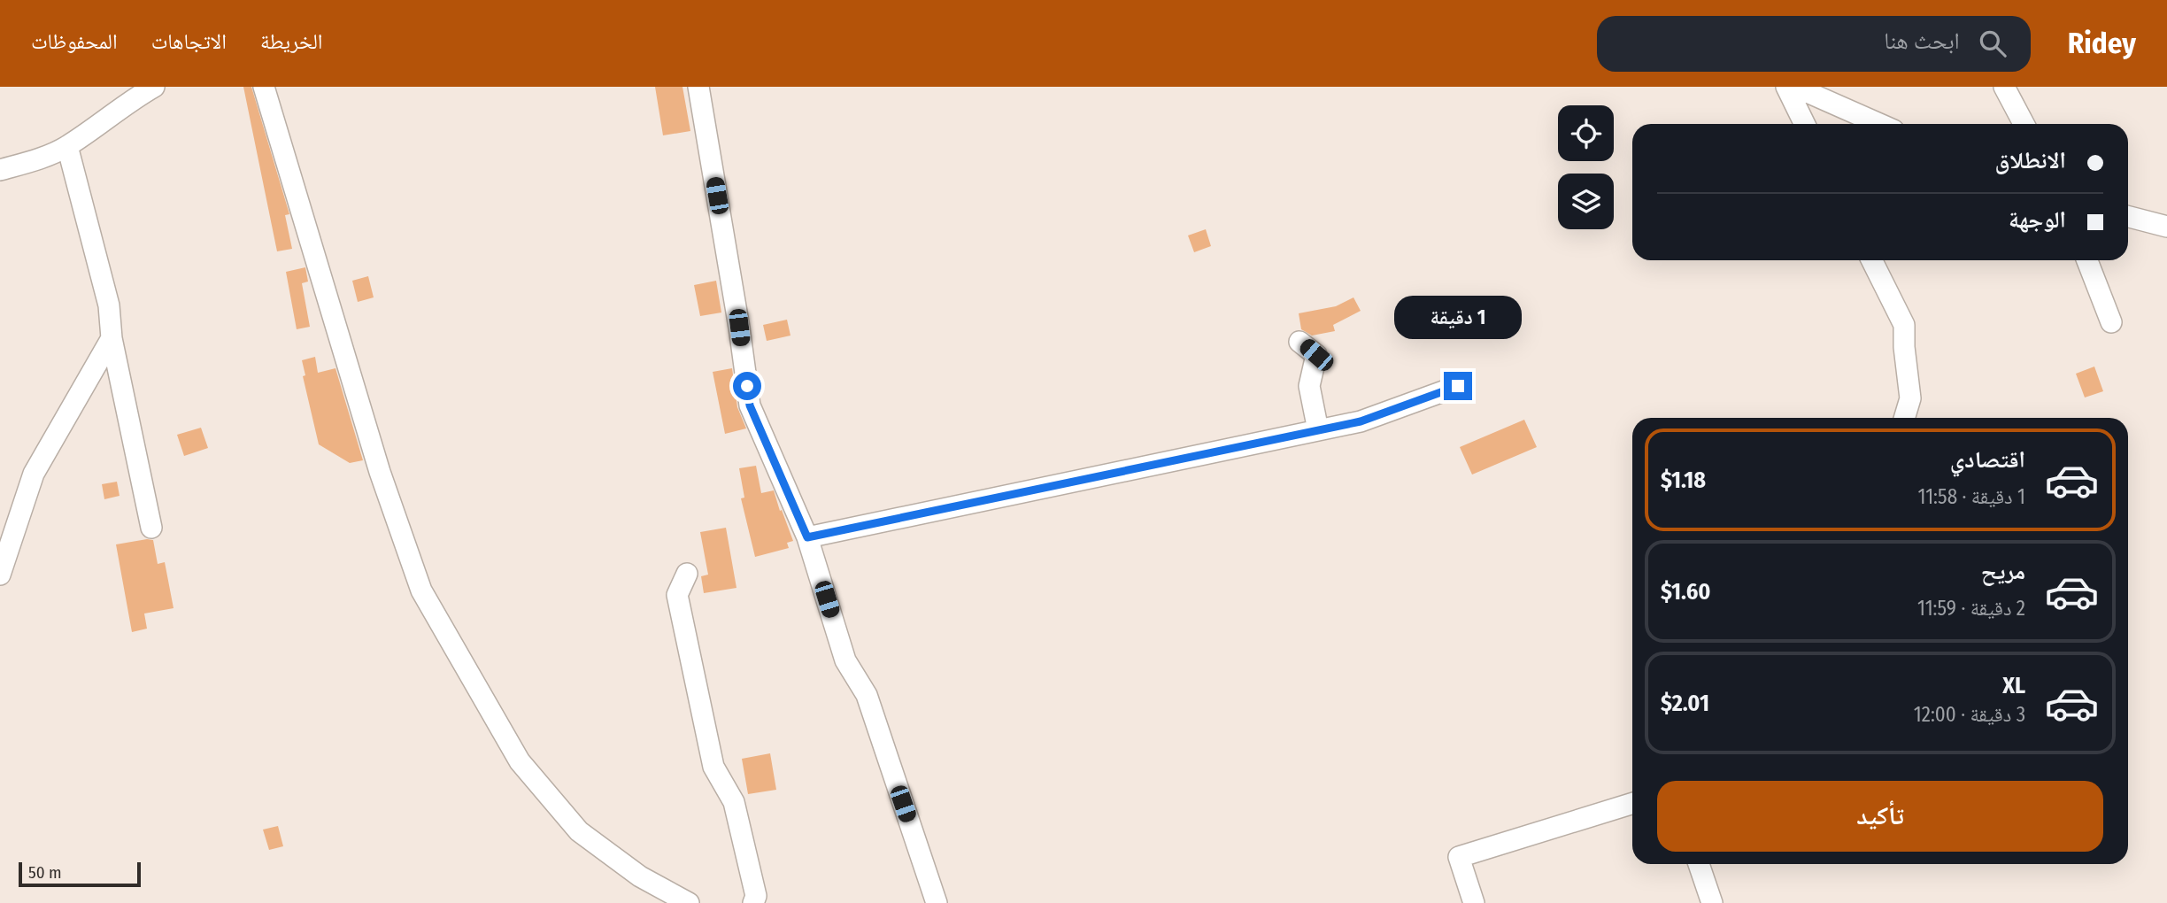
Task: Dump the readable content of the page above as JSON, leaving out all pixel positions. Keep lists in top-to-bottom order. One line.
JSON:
{"scale_bar":"50 m","page":{"header":"Ridey","search":"ابحث هنا","nav":["الخريطة","الاتجاهات","المحفوظات"],"banner":["الانطلاق","الوجهة"],"bubble":"1 دقيقة","list":[{"name":"اقتصادي","note":"1 دقيقة · 11:58","value":"$1.18"},{"name":"مريح","note":"2 دقيقة · 11:59","value":"$1.60"},{"name":"XL","note":"3 دقيقة · 12:00","value":"$2.01"}],"buttons":"تأكيد","scale":"50 m"}}
